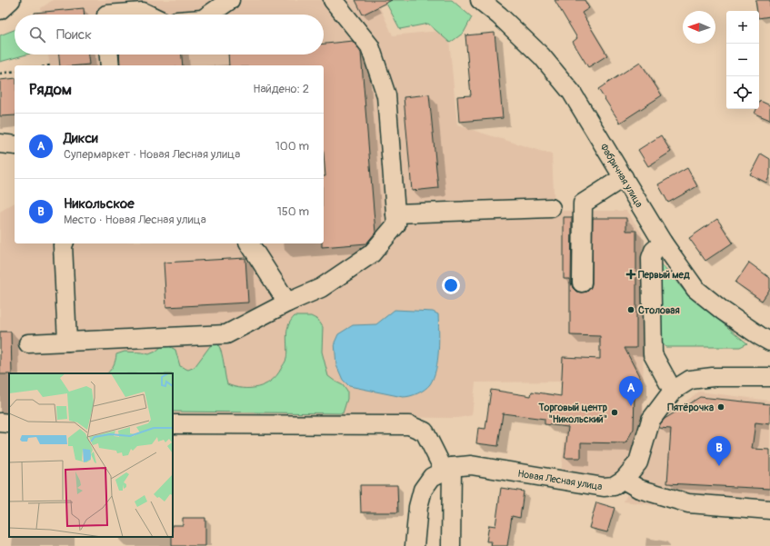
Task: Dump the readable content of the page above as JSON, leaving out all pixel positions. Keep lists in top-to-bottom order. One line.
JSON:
{"streets":{"street":["Фабричная улица","Новая Лесная улица"]},"places":{"health":["Первый мед"],"other":["Столовая","Пятёрочка","Торговый центр \"Никольский\""]},"north":"left","page":{"map_buttons":["+","−"],"search":"Поиск","heading":["Рядом","Найдено: 2"],"list":[{"mark":"A","name":"Дикси","note":"Супермаркет · Новая Лесная улица","value":"100 m"},{"mark":"B","name":"Никольское","note":"Место · Новая Лесная улица","value":"150 m"}],"pins":["A","B"]}}
